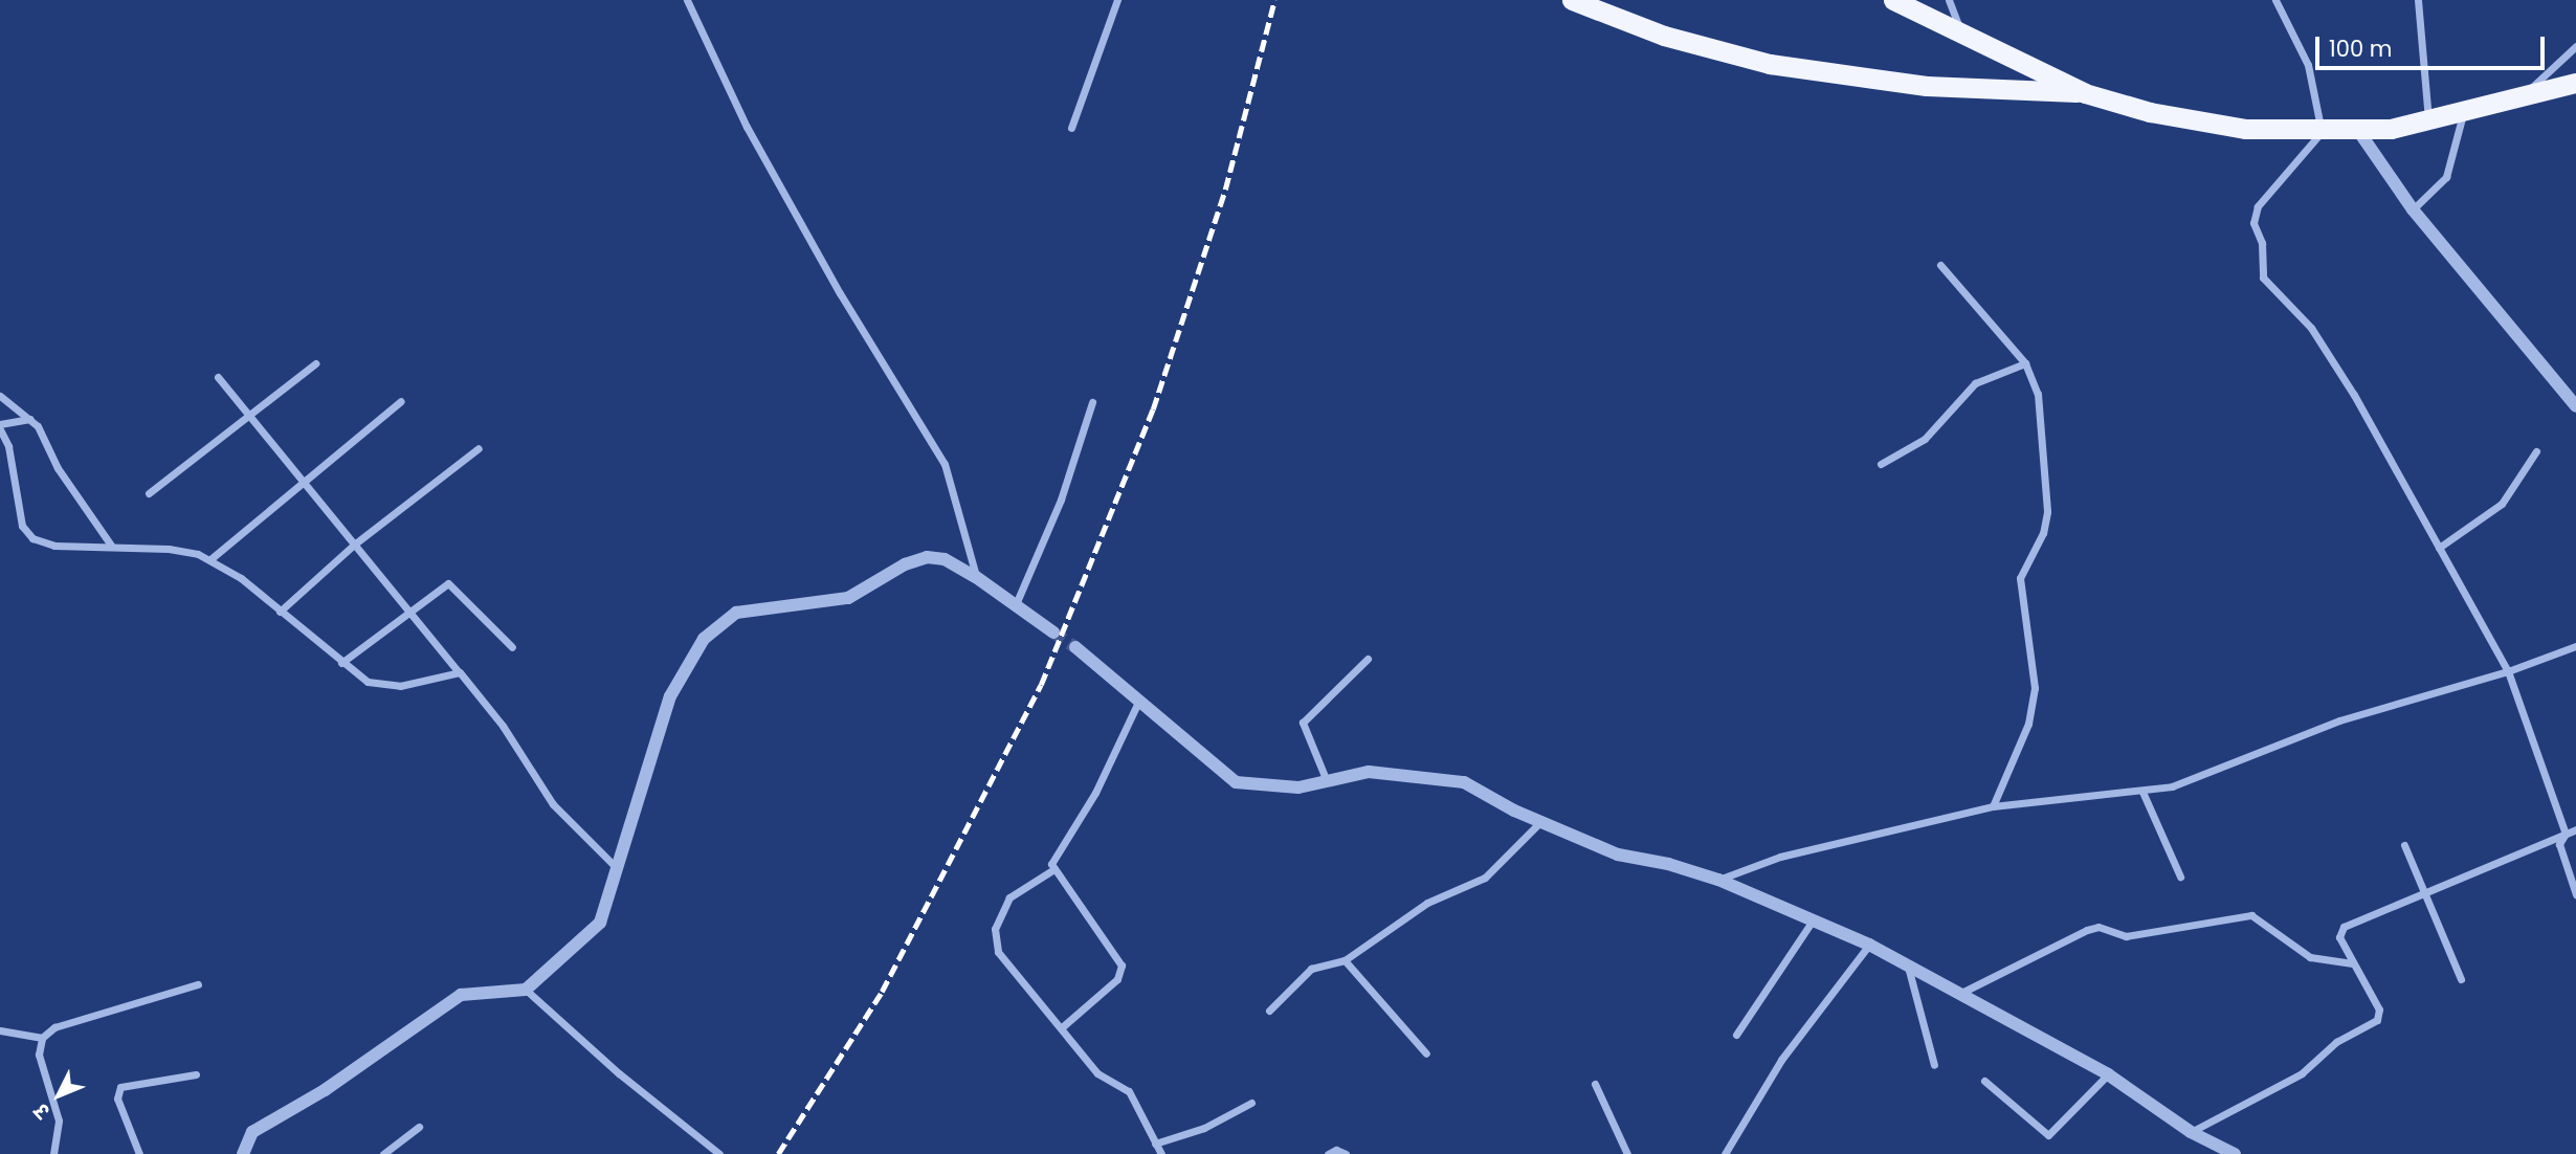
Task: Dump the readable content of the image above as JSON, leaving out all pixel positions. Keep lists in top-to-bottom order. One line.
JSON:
{"scale_bar":"100 m","north":"bottom left"}
